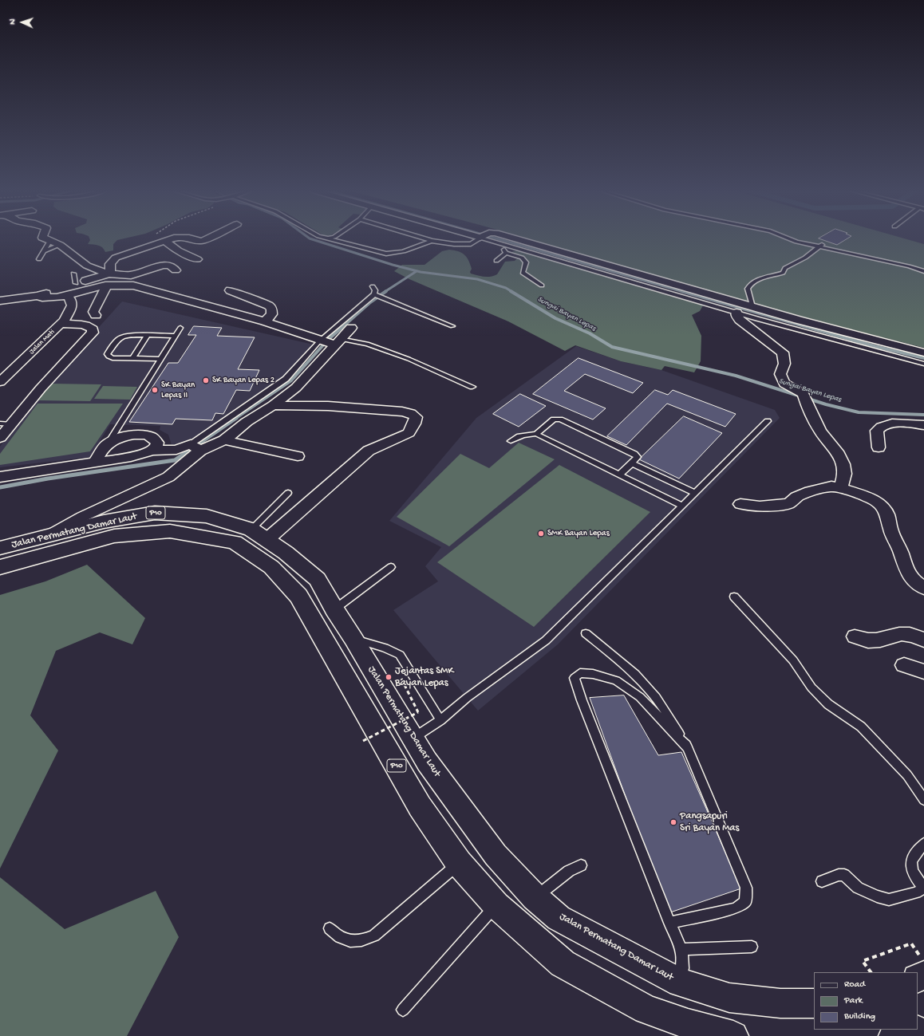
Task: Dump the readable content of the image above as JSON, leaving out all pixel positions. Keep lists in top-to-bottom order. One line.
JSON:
{"streets":{"highway":["P10","Jalan Permatang Damar Laut"],"street":["Jalan Mati"]},"water":["Sungai Bayan Lepas"],"places":["SK Bayan Lepas 2","SK Bayan Lepas II","SMK Bayan Lepas","Jejantas SMK Bayan Lepas","Pangsapuri Sri Bayan Mas"],"legend":["Road","Park","Building"],"north":"left"}
